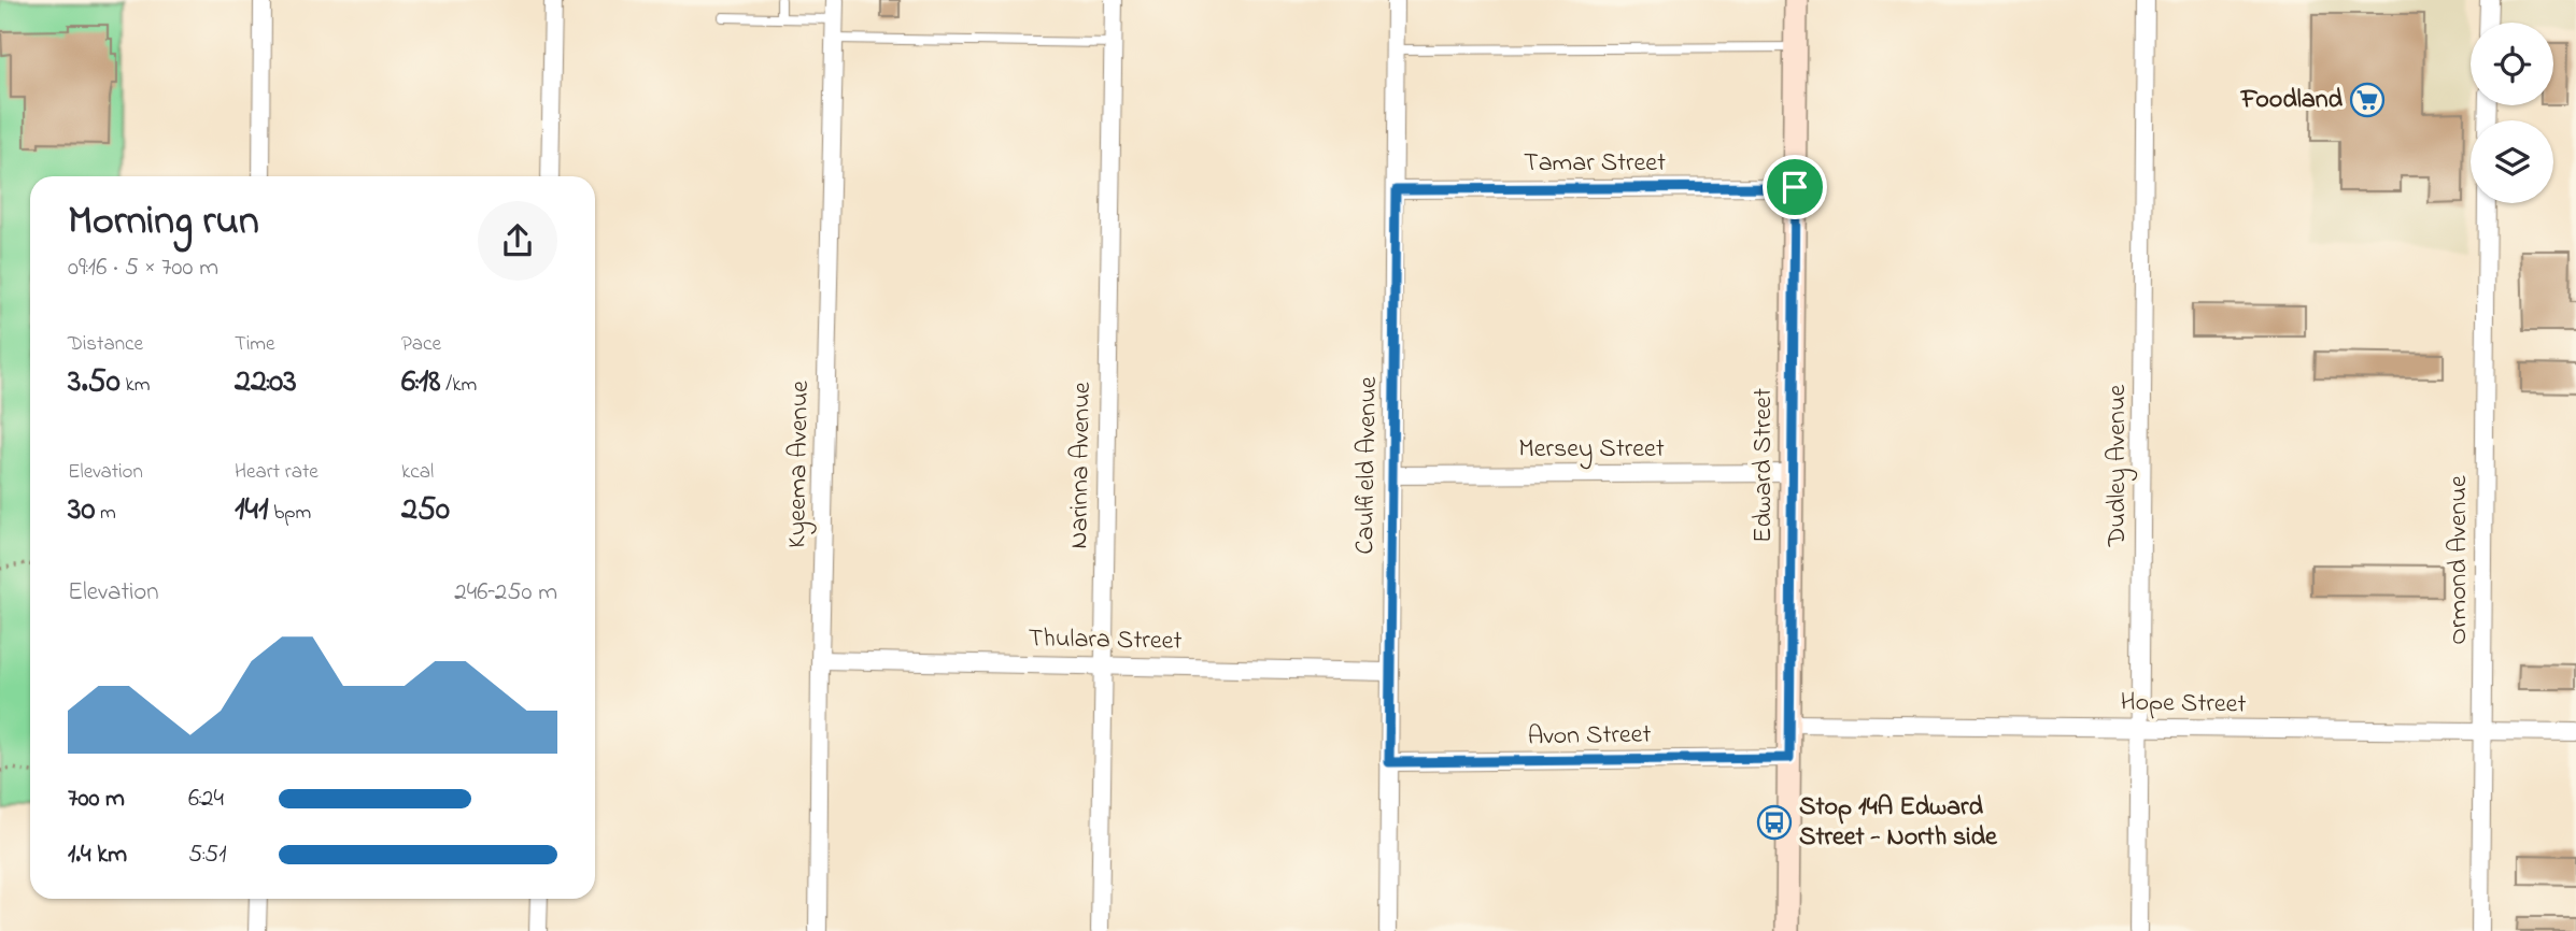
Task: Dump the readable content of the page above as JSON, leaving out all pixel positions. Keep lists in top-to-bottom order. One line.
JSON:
{"streets":{"street":["Tamar Street","Mersey Street","Kyeema Avenue","Narinna Avenue","Caulfield Avenue","Edward Street","Dudley Avenue","Ormond Avenue","Thulara Street","Hope Street","Avon Street"]},"crossings":[["Tamar Street","Caulfield Avenue"],["Tamar Street","Edward Street"],["Mersey Street","Caulfield Avenue"],["Mersey Street","Edward Street"],["Kyeema Avenue","Thulara Street"],["Narinna Avenue","Thulara Street"],["Caulfield Avenue","Thulara Street"],["Caulfield Avenue","Avon Street"],["Edward Street","Hope Street"],["Edward Street","Avon Street"],["Dudley Avenue","Hope Street"],["Ormond Avenue","Hope Street"]],"places":{"supermarket":["Foodland"],"bus stop":["Stop 14A Edward Street - North side"]},"page":{"heading":["Morning run","09:16 · 5 × 700 m"],"stats":[["Distance","3.50 km"],["Time","22:03"],["Pace","6:18 /km"],["Elevation","30 m"],["Heart rate","141 bpm"],["kcal","250"]],"chart":["Elevation","246–250 m"],"list":[{"name":"700 m","note":"6:24"},{"name":"1.4 km","note":"5:51"}]}}
